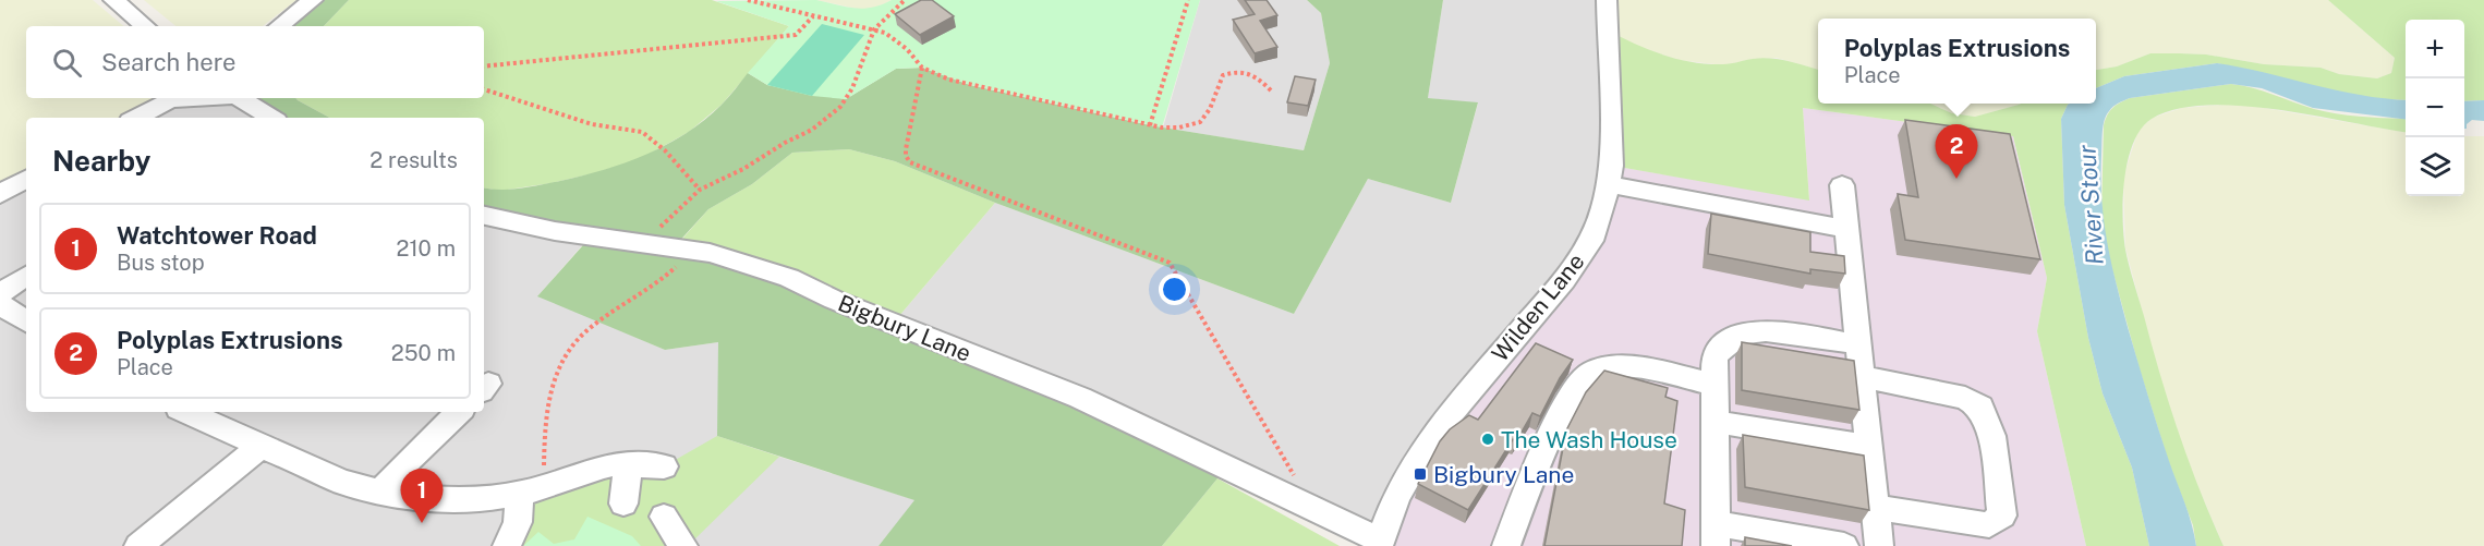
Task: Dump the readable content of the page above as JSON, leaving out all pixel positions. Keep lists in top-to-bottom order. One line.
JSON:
{"streets":{"street":["Wilden Lane","Bigbury Lane"]},"crossings":[["Wilden Lane","Bigbury Lane"]],"water":["River Stour"],"places":{"other":["The Wash House"],"transit":["Bigbury Lane"]},"page":{"popup":["Polyplas Extrusions","Place"],"map_buttons":["+","−"],"search":"Search here","heading":["Nearby","2 results"],"pins":["2","1"],"list":[{"mark":"1","name":"Watchtower Road","note":"Bus stop","value":"210 m"},{"mark":"2","name":"Polyplas Extrusions","note":"Place","value":"250 m"}]}}
